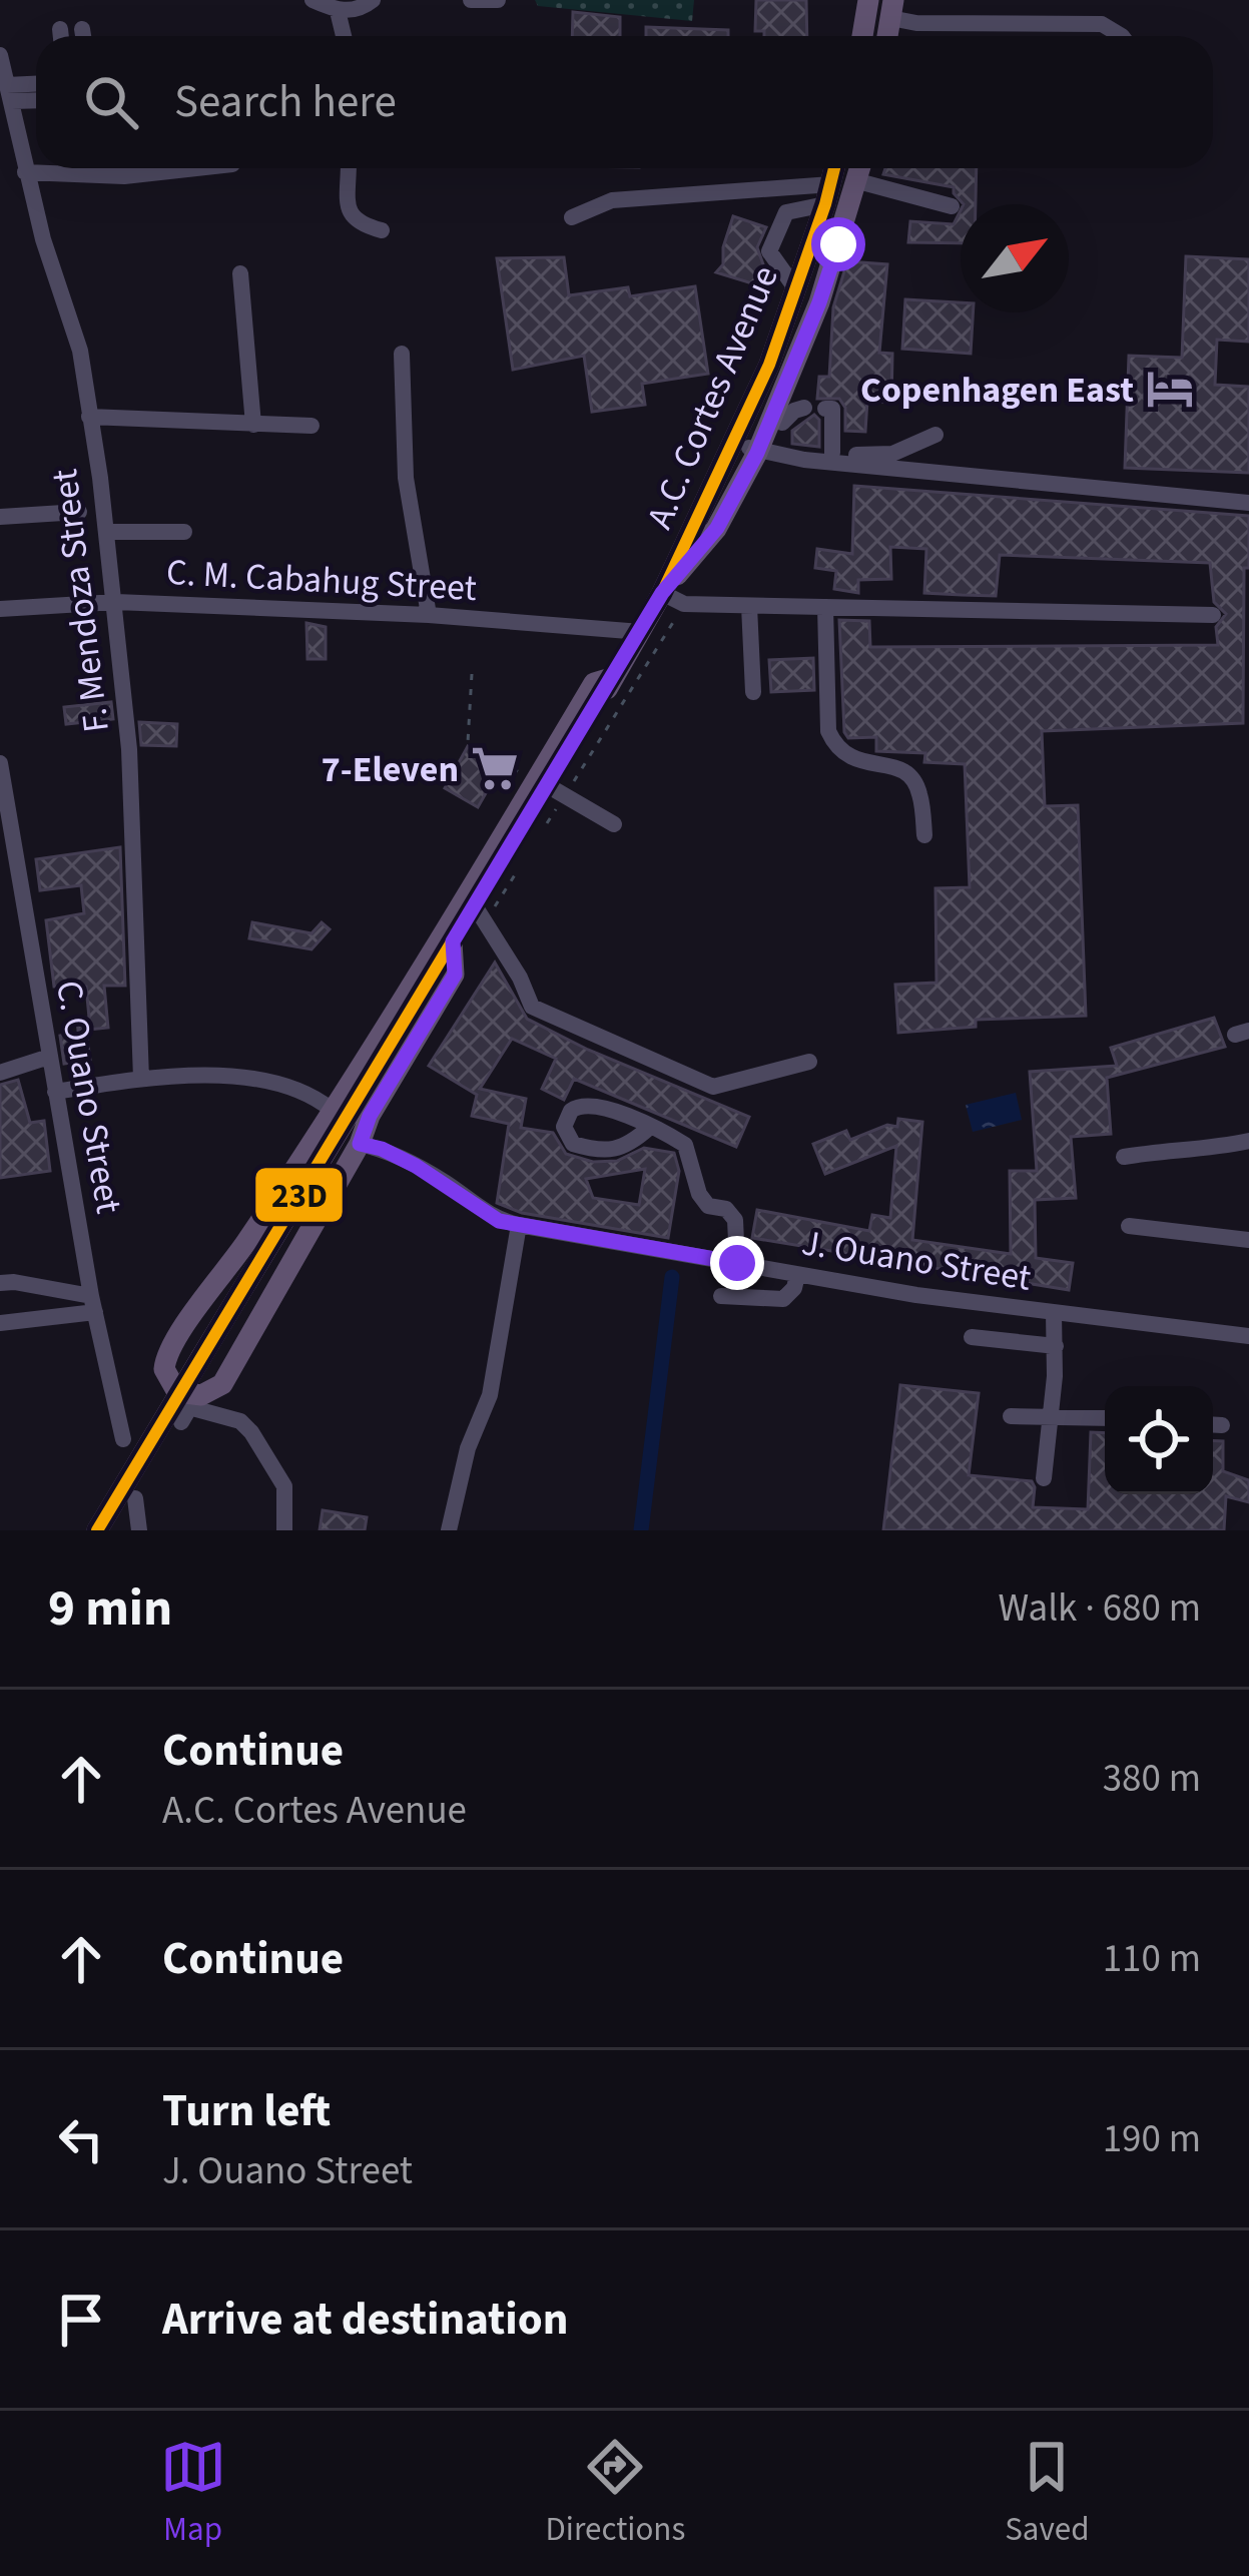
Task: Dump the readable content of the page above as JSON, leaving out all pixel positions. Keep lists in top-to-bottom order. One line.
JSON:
{"streets":{"main road":["A.C. Cortes Avenue"],"street":["C. M. Cabahug Street","F. Mendoza Street","C. Ouano Street","J. Ouano Street"]},"crossings":[["A.C. Cortes Avenue","C. M. Cabahug Street"],["C. M. Cabahug Street","F. Mendoza Street"]],"places":{"hotel":["Copenhagen East"],"supermarket":["7-Eleven"]},"lines":["transit line 23D"],"north":"top right","page":{"search":"Search here","heading":["9 min","Walk · 680 m"],"list":[["Continue","A.C. Cortes Avenue","380 m"],["Continue","110 m"],["Turn left","J. Ouano Street","190 m"],"Arrive at destination"],"nav":["Map","Directions","Saved"]}}
